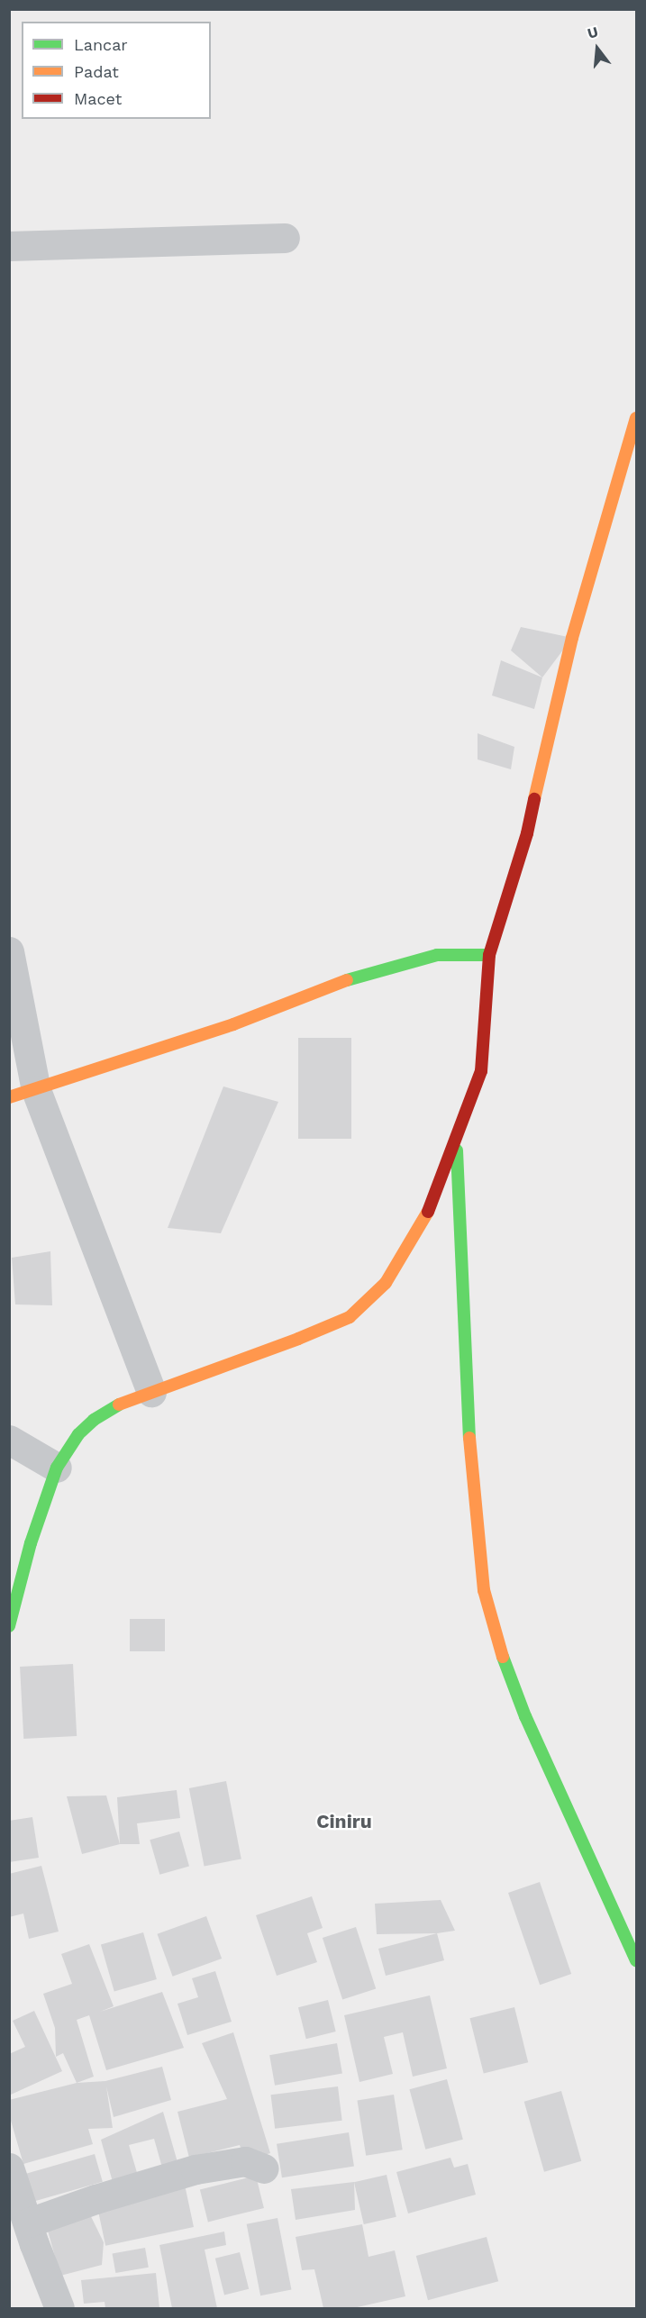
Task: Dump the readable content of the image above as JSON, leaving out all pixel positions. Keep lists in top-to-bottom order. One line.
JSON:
{"districts":["Ciniru"],"legend":["Lancar","Padat","Macet"],"north":"top"}
